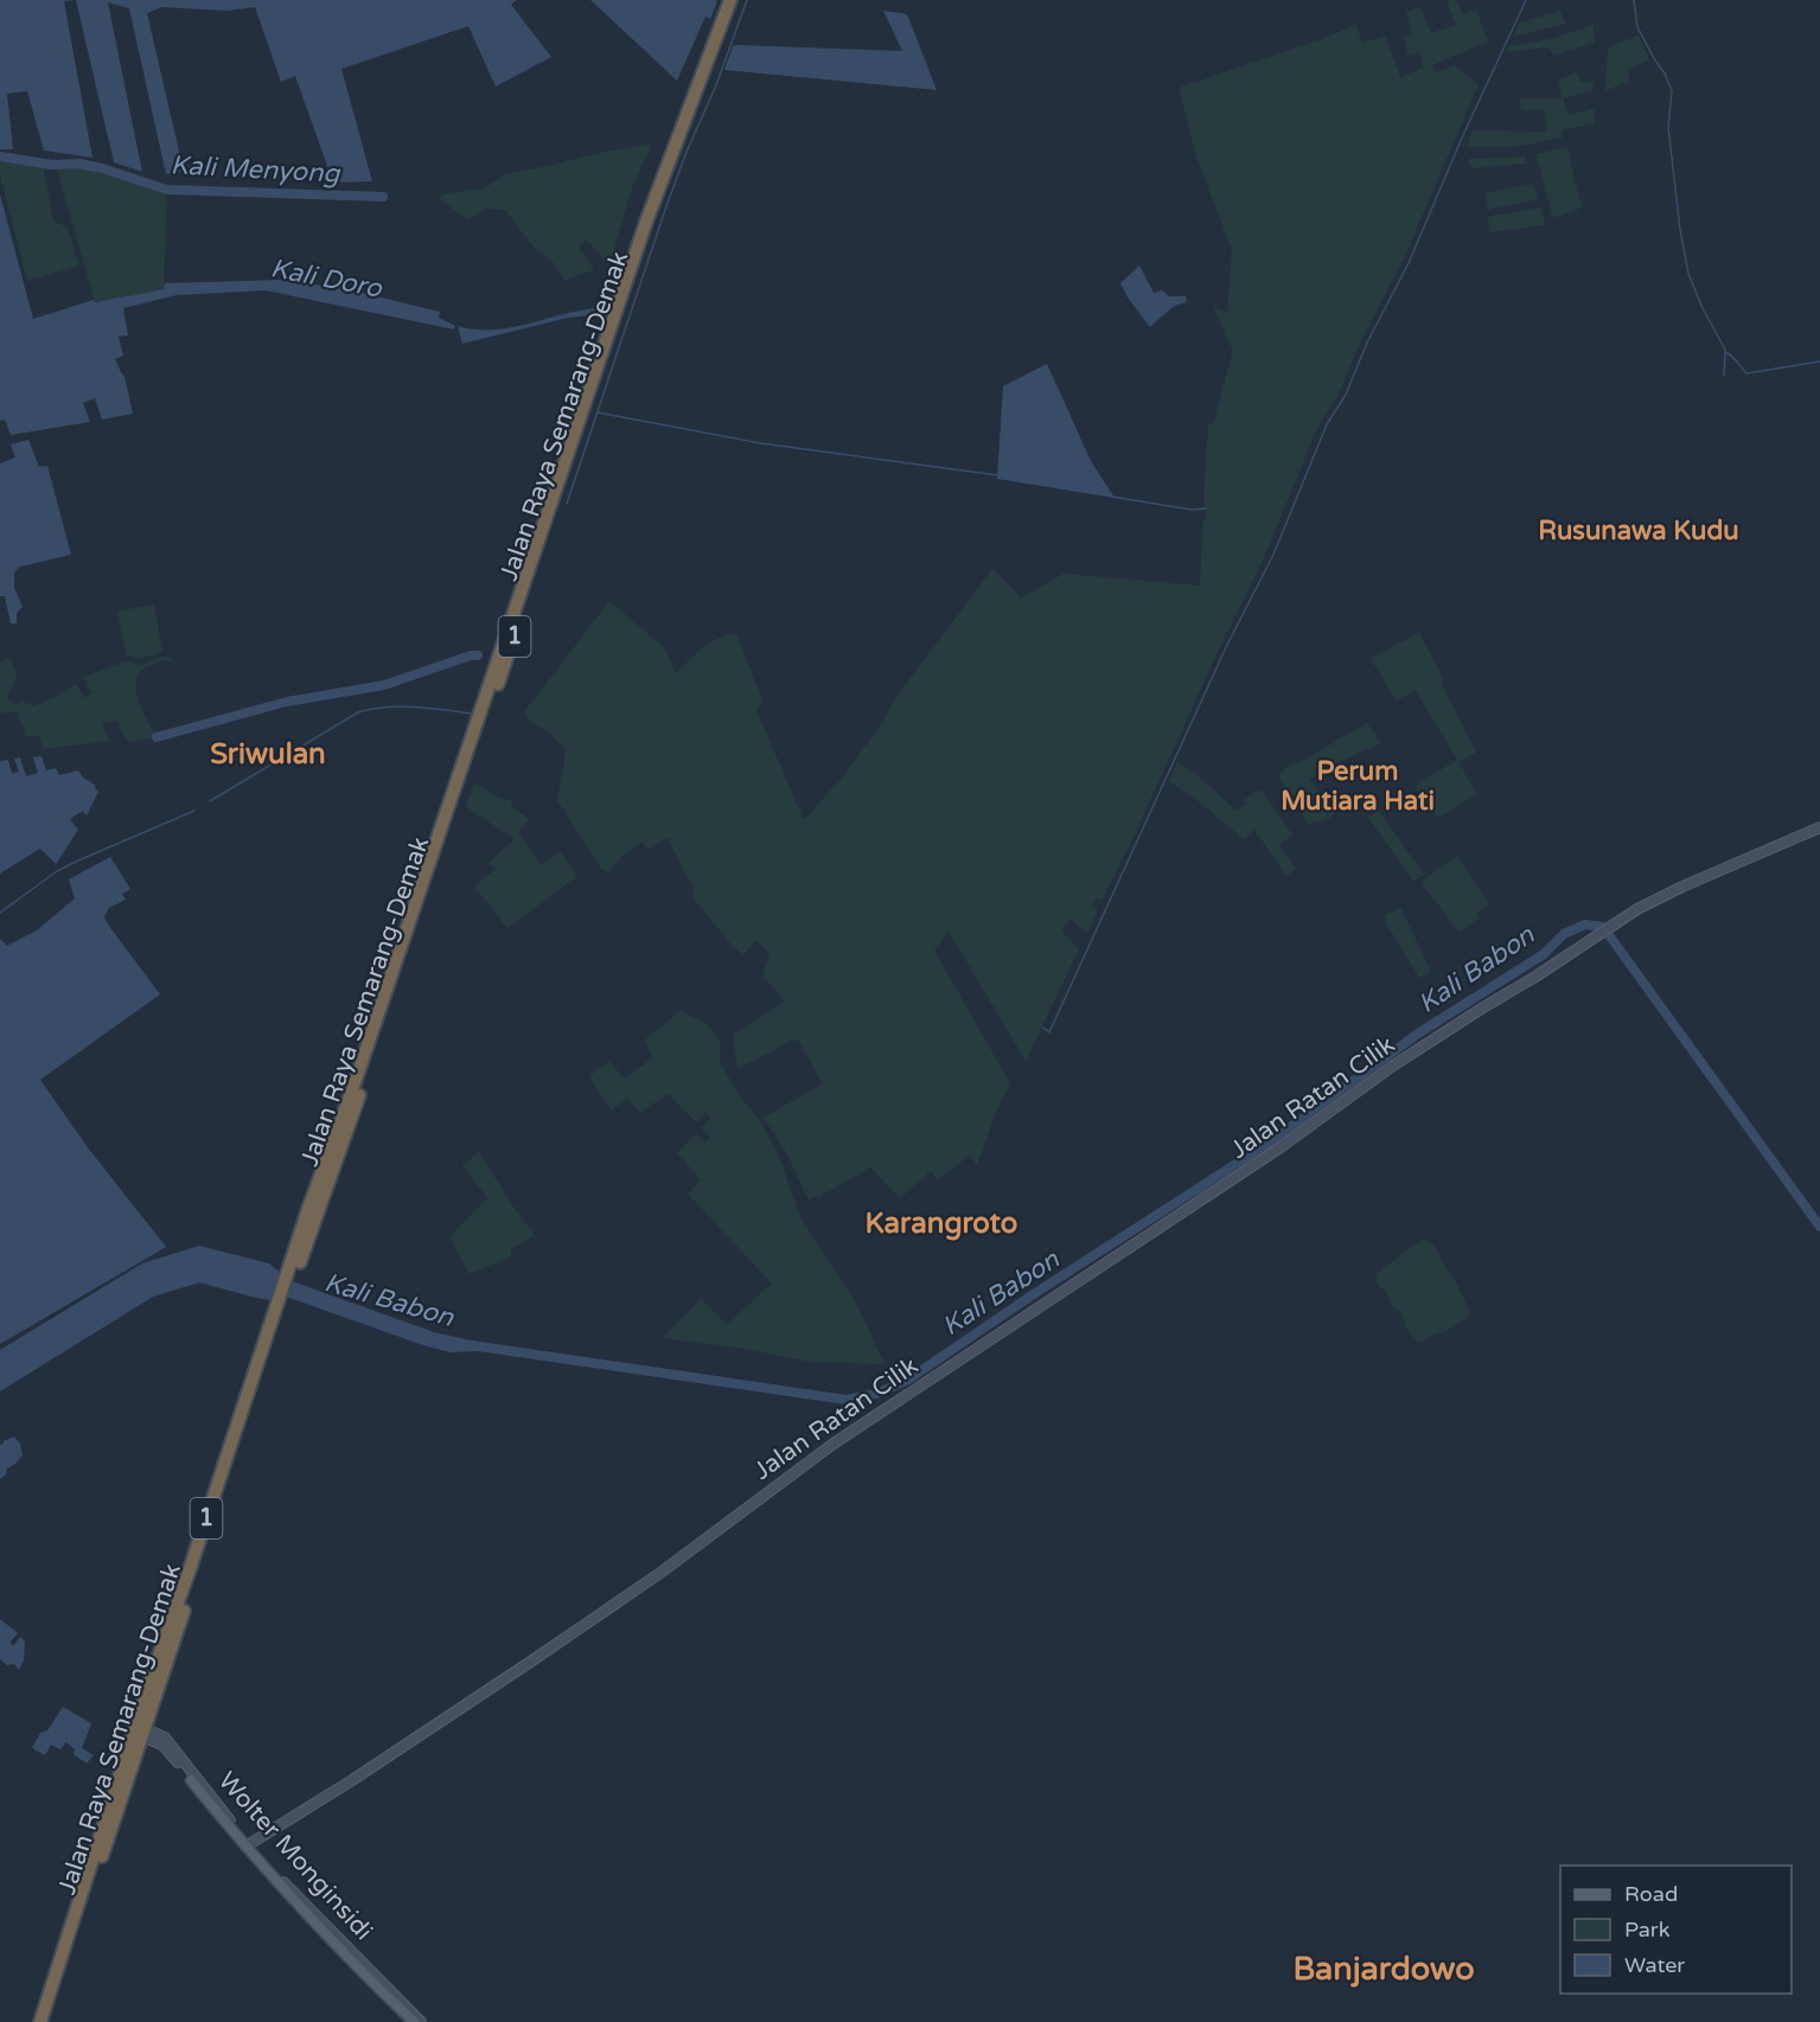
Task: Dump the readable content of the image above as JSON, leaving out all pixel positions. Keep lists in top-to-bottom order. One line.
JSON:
{"streets":{"highway":["Jalan Raya Semarang-Demak","1"],"main road":["Wolter Monginsidi"],"street":["Jalan Ratan Cilik"]},"crossings":[["Jalan Raya Semarang-Demak","1"],["Jalan Raya Semarang-Demak","Wolter Monginsidi"],["1","Wolter Monginsidi"],["Jalan Ratan Cilik","Wolter Monginsidi"]],"districts":["Rusunawa Kudu","Sriwulan","Perum Mutiara Hati","Karangroto","Banjardowo"],"water":["Kali Menyong","Kali Doro","Kali Babon"],"legend":["Road","Park","Water"]}
